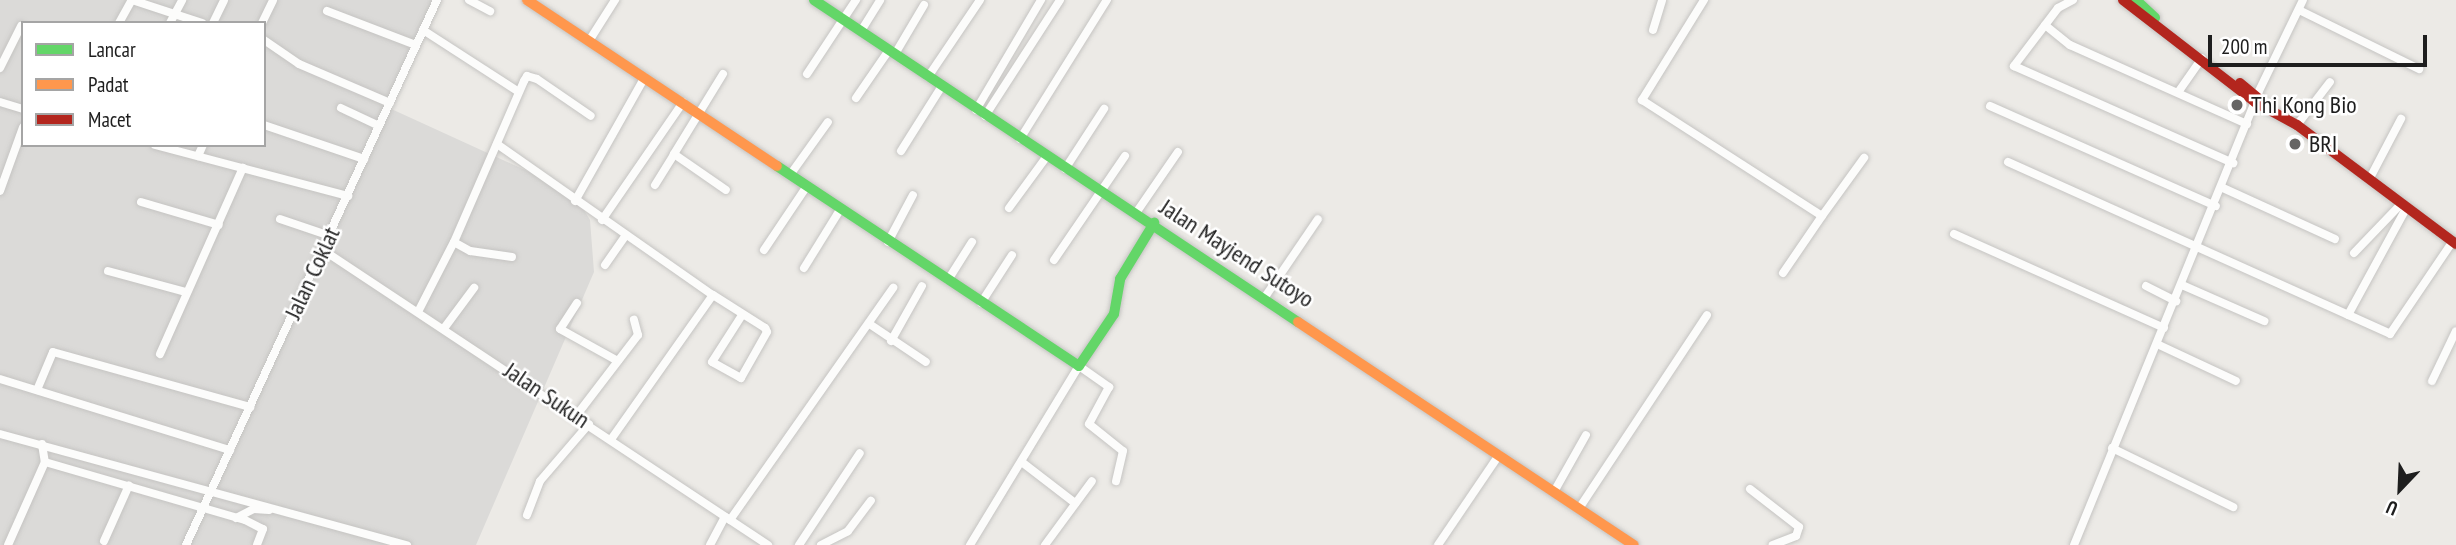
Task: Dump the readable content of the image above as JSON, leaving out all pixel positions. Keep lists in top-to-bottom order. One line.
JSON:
{"streets":{"street":["Jalan Mayjend Sutoyo","Jalan Coklat","Jalan Sukun"]},"crossings":[["Jalan Coklat","Jalan Sukun"]],"places":["Thi Kong Bio","BRI"],"legend":["Lancar","Padat","Macet"],"scale_bar":"200 m","north":"bottom left"}
